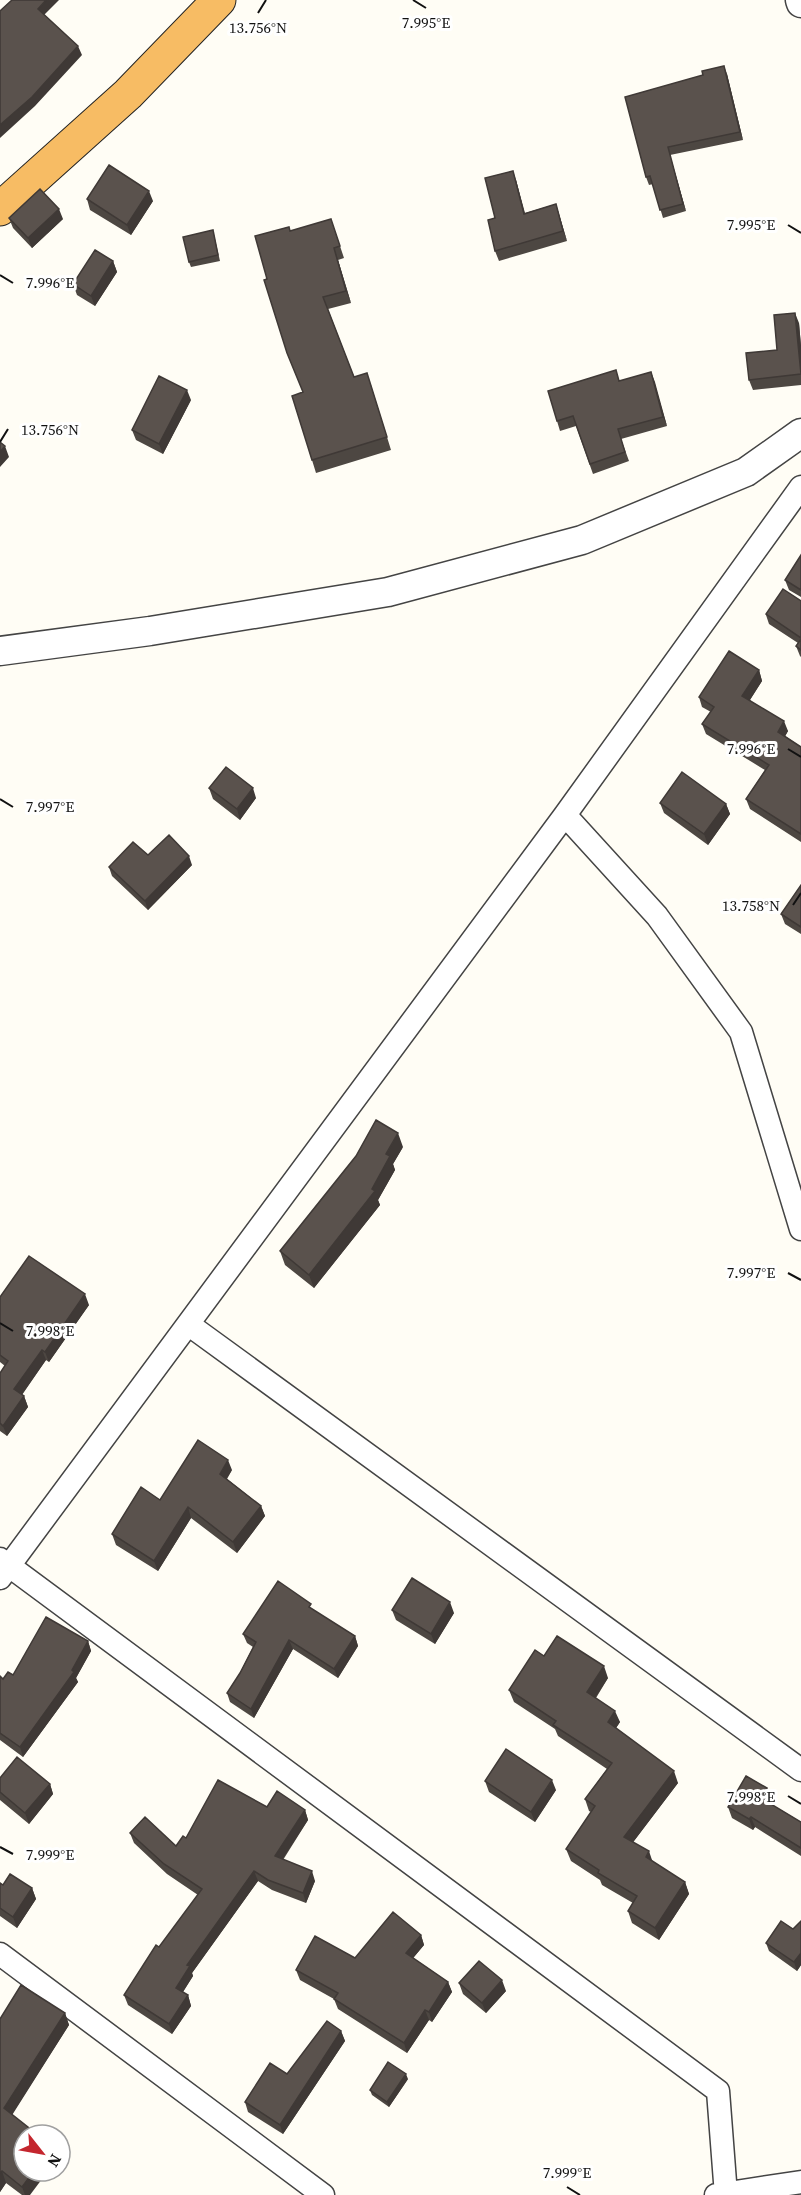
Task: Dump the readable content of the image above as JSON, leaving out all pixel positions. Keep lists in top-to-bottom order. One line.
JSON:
{"north":"bottom right","coordinates":["7.995°E","13.756°N","7.996°E","7.997°E","13.758°N","7.998°E","7.999°E"]}
